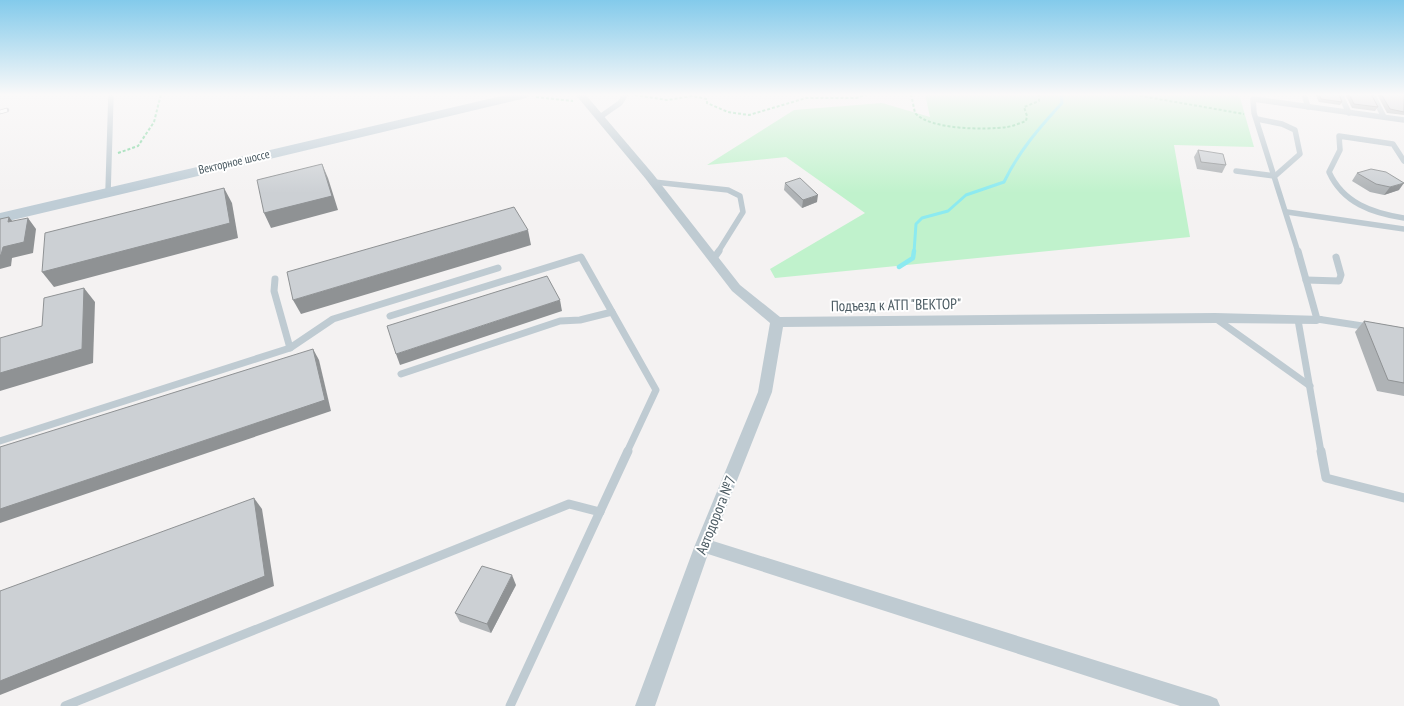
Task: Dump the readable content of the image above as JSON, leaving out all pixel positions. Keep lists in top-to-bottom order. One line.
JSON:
{"streets":{"main road":["Векторное шоссе"],"street":["Подъезд к АТП \"ВЕКТОР\"","Автодорога №7"]},"crossings":[["Подъезд к АТП \"ВЕКТОР\"","Автодорога №7"]]}
